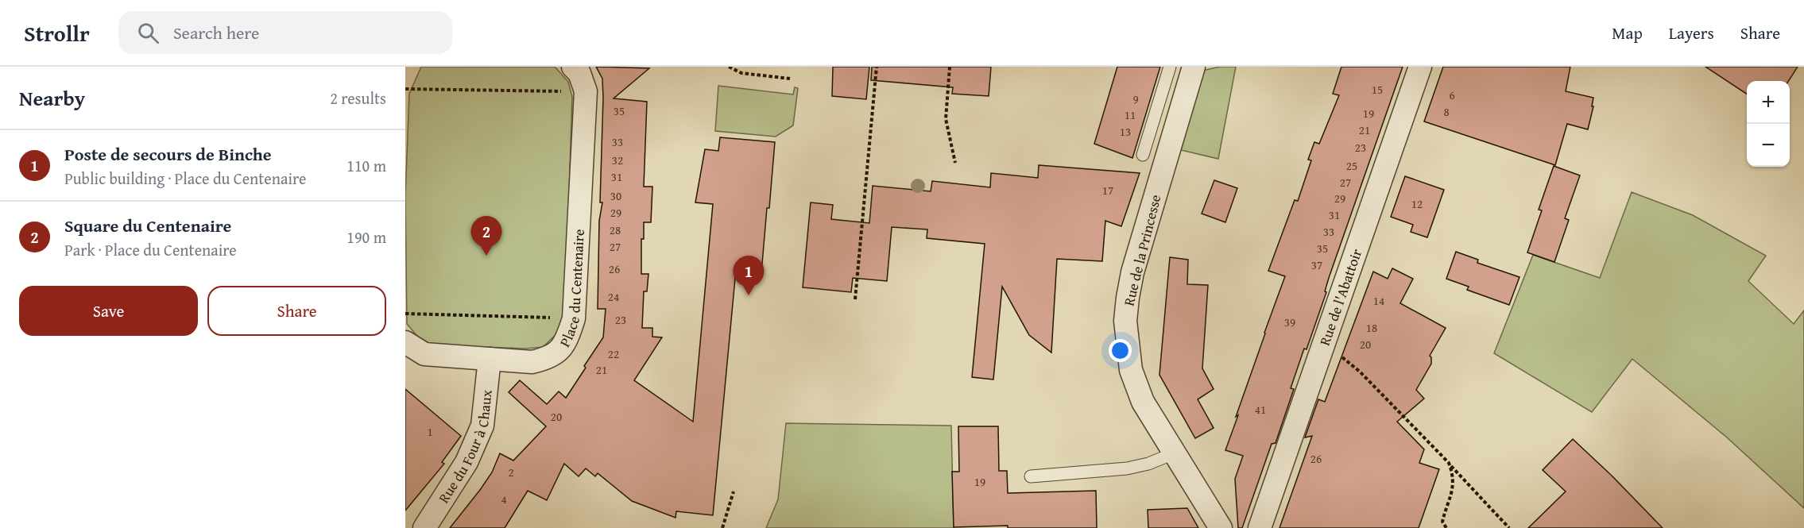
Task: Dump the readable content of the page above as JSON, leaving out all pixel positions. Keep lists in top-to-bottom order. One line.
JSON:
{"streets":{"street":["Rue de la Princesse","Place du Centenaire","Rue de l'Abattoir","Rue du Four à Chaux"]},"crossings":[["Place du Centenaire","Rue du Four à Chaux"]],"house_numbers":["15","6","9","35","8","19","11","21","13","33","23","32","25","31","27","17","30","29","12","29","31","28","33","27","35","37","26","24","14","23","39","18","20","22","21","41","20","1","26","2","19","4"],"page":{"header":"Strollr","search":"Search here","nav":["Map","Layers","Share"],"heading":["Nearby","2 results"],"map_buttons":["+","−"],"list":[{"mark":"1","name":"Poste de secours de Binche","note":"Public building · Place du Centenaire","value":"110 m"},{"mark":"2","name":"Square du Centenaire","note":"Park · Place du Centenaire","value":"190 m"}],"pins":["2","1"],"buttons":["Save","Share"]}}
